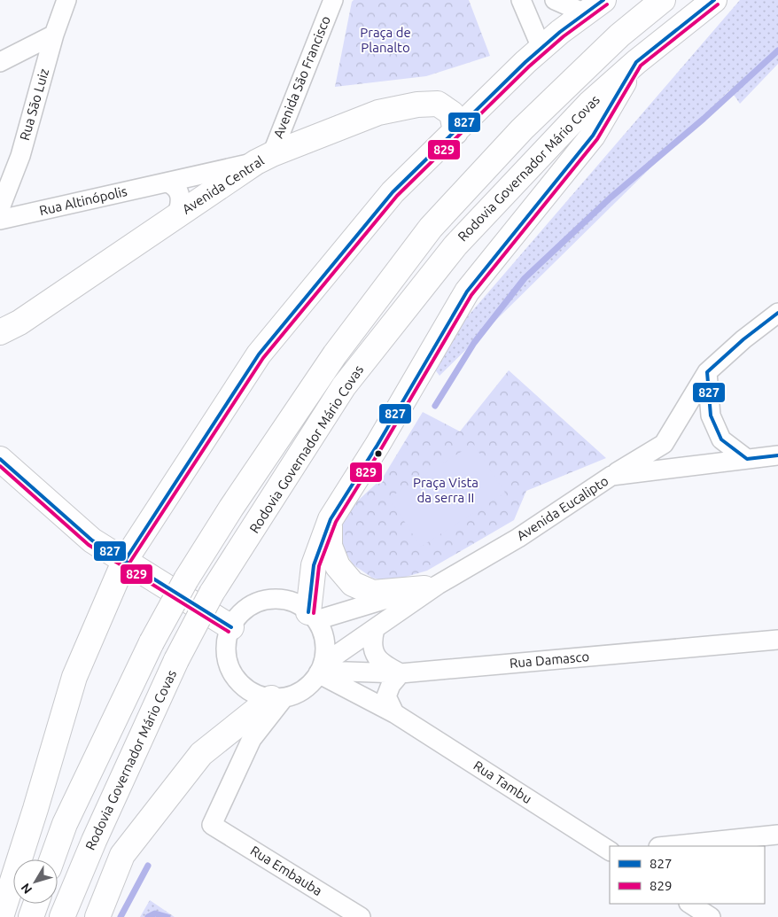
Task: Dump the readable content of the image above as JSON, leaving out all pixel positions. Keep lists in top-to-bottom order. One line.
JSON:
{"streets":{"main road":["Rodovia Governador Mário Covas","Avenida Central"],"street":["Avenida São Francisco","Rua São Luiz","Rua Altinópolis","Avenida Eucalipto","Rua Damasco","Rua Tambu","Rua Embauba"]},"crossings":[["Avenida São Francisco","Avenida Central"],["Avenida São Francisco","Rua Altinópolis"],["Avenida Central","Rua Altinópolis"],["Avenida Eucalipto","Rua Damasco"],["Avenida Eucalipto","Rua Tambu"],["Avenida Eucalipto","Rua Embauba"],["Rua Damasco","Rua Tambu"],["Rua Damasco","Rua Embauba"],["Rua Tambu","Rua Embauba"]],"parks":["Praça de Planalto","Praça Vista da serra II"],"lines":["transit line 827","transit line 829"],"legend":["827","829"],"north":"bottom left"}
